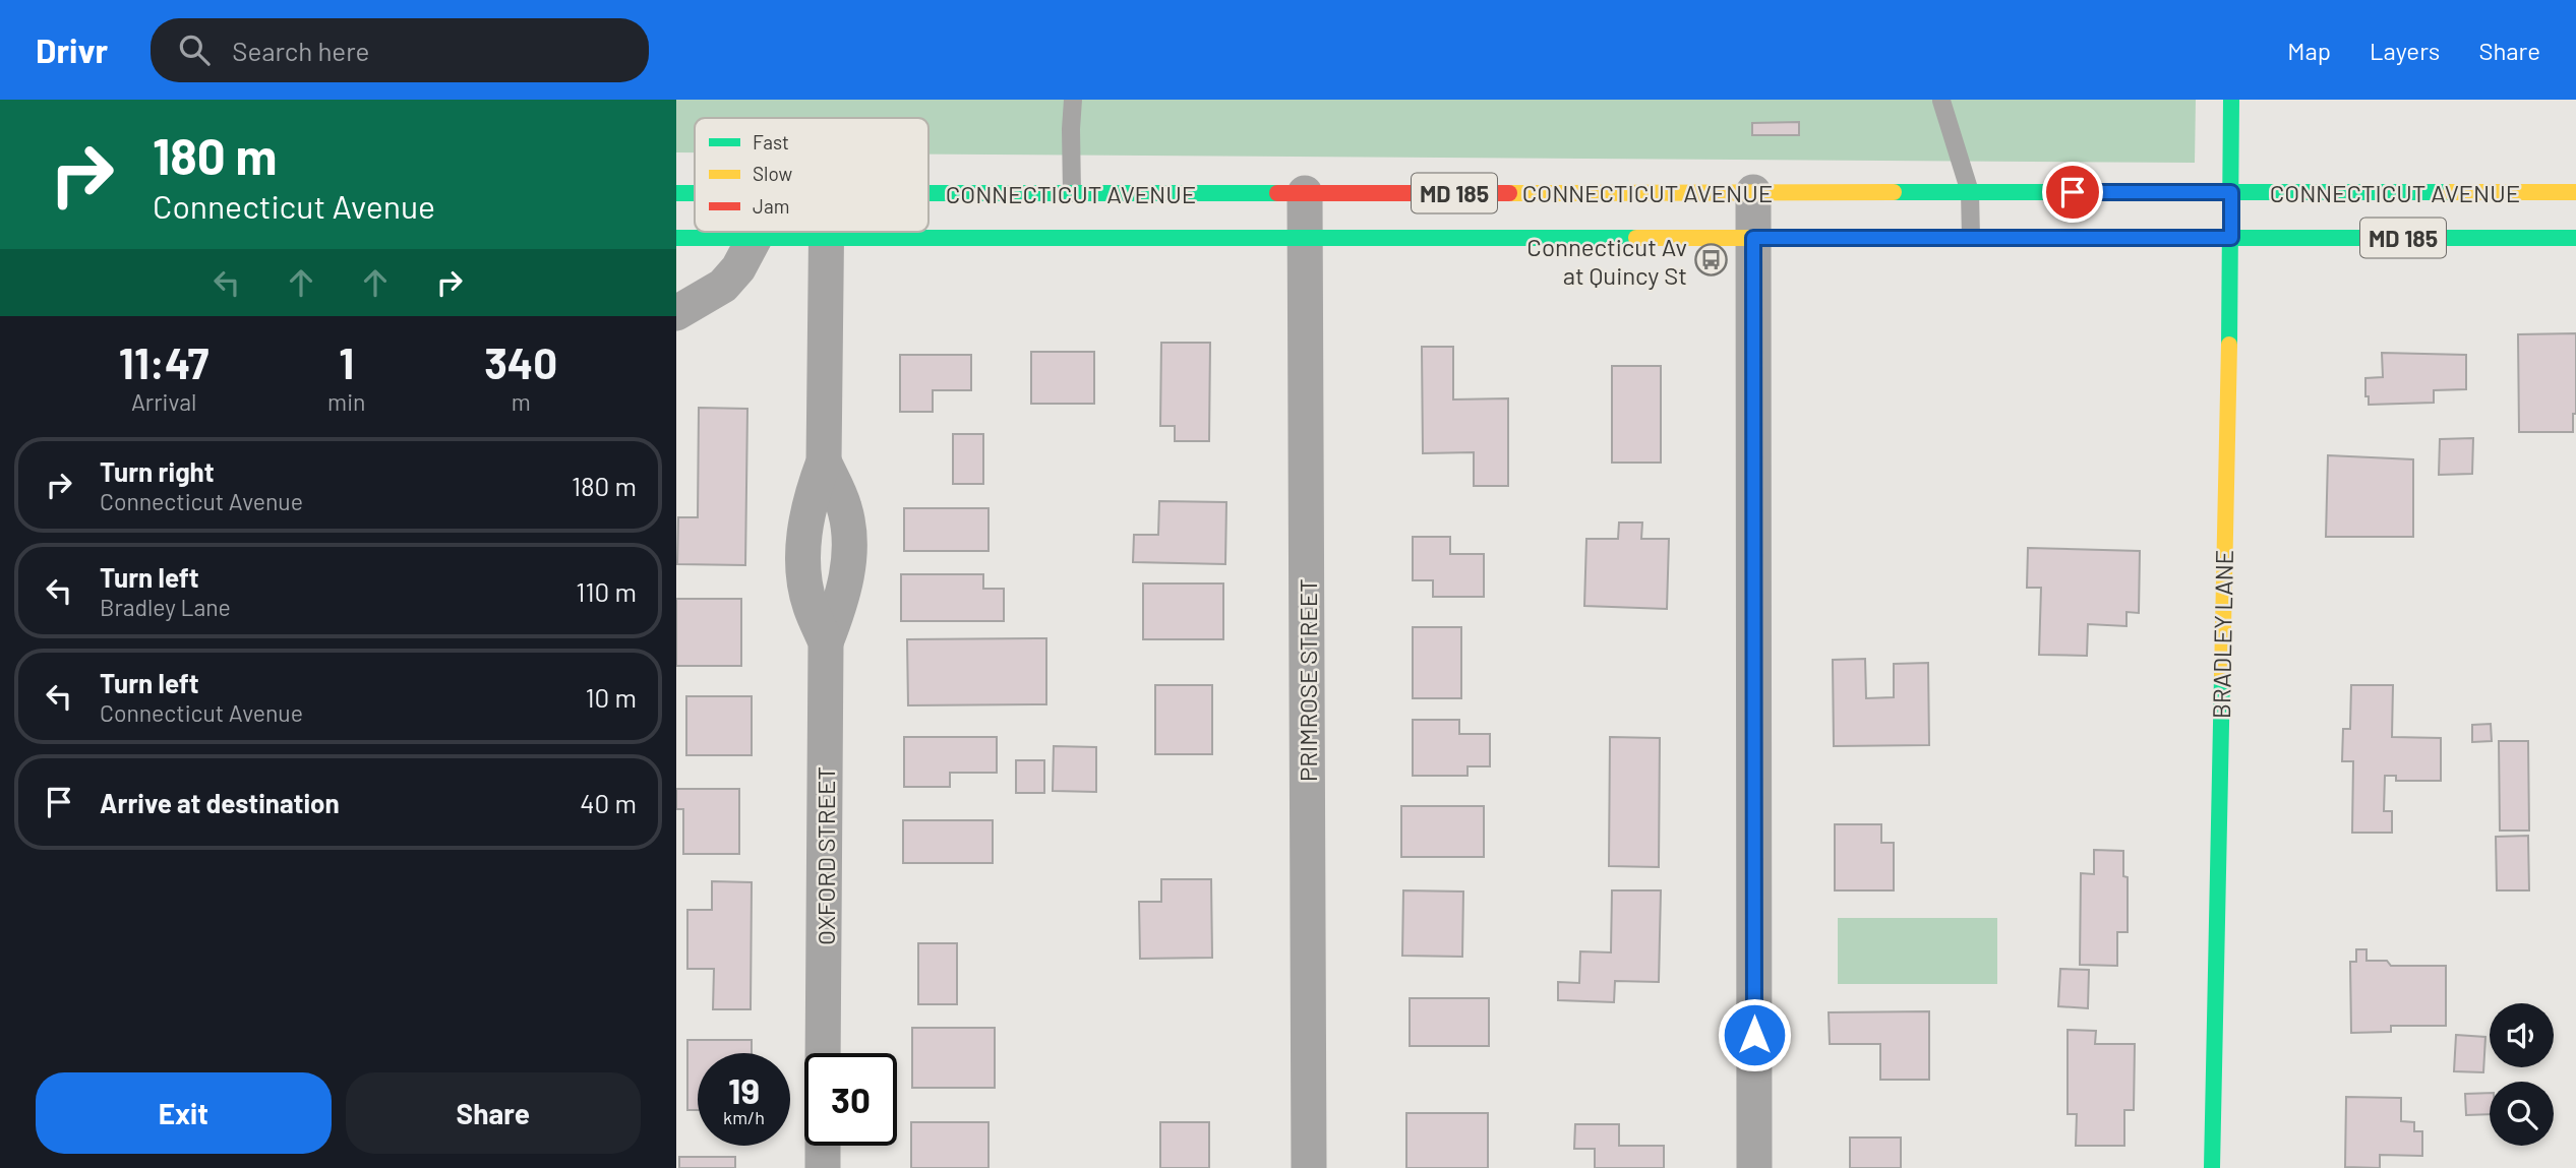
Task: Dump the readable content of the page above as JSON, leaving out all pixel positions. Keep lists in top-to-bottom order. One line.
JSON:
{"streets":{"main road":["CONNECTICUT AVENUE","MD 185","BRADLEY LANE"],"street":["PRIMROSE STREET","OXFORD STREET"]},"crossings":[["CONNECTICUT AVENUE","BRADLEY LANE"],["CONNECTICUT AVENUE","PRIMROSE STREET"],["CONNECTICUT AVENUE","OXFORD STREET"]],"places":{"bus stop":["Connecticut Av at Quincy St"]},"legend":["Fast","Slow","Jam"],"page":{"header":"Drivr","search":"Search here","nav":["Map","Layers","Share"],"turn":["180 m","Connecticut Avenue"],"eta":["11:47","Arrival","1","min","340","m"],"list":[{"name":"Turn right","note":"Connecticut Avenue","value":"180 m"},{"name":"Turn left","note":"Bradley Lane","value":"110 m"},{"name":"Turn left","note":"Connecticut Avenue","value":"10 m"},{"name":"Arrive at destination","value":"40 m"}],"speed":"19 km/h","limit":"30","buttons":["Exit","Share"]}}
